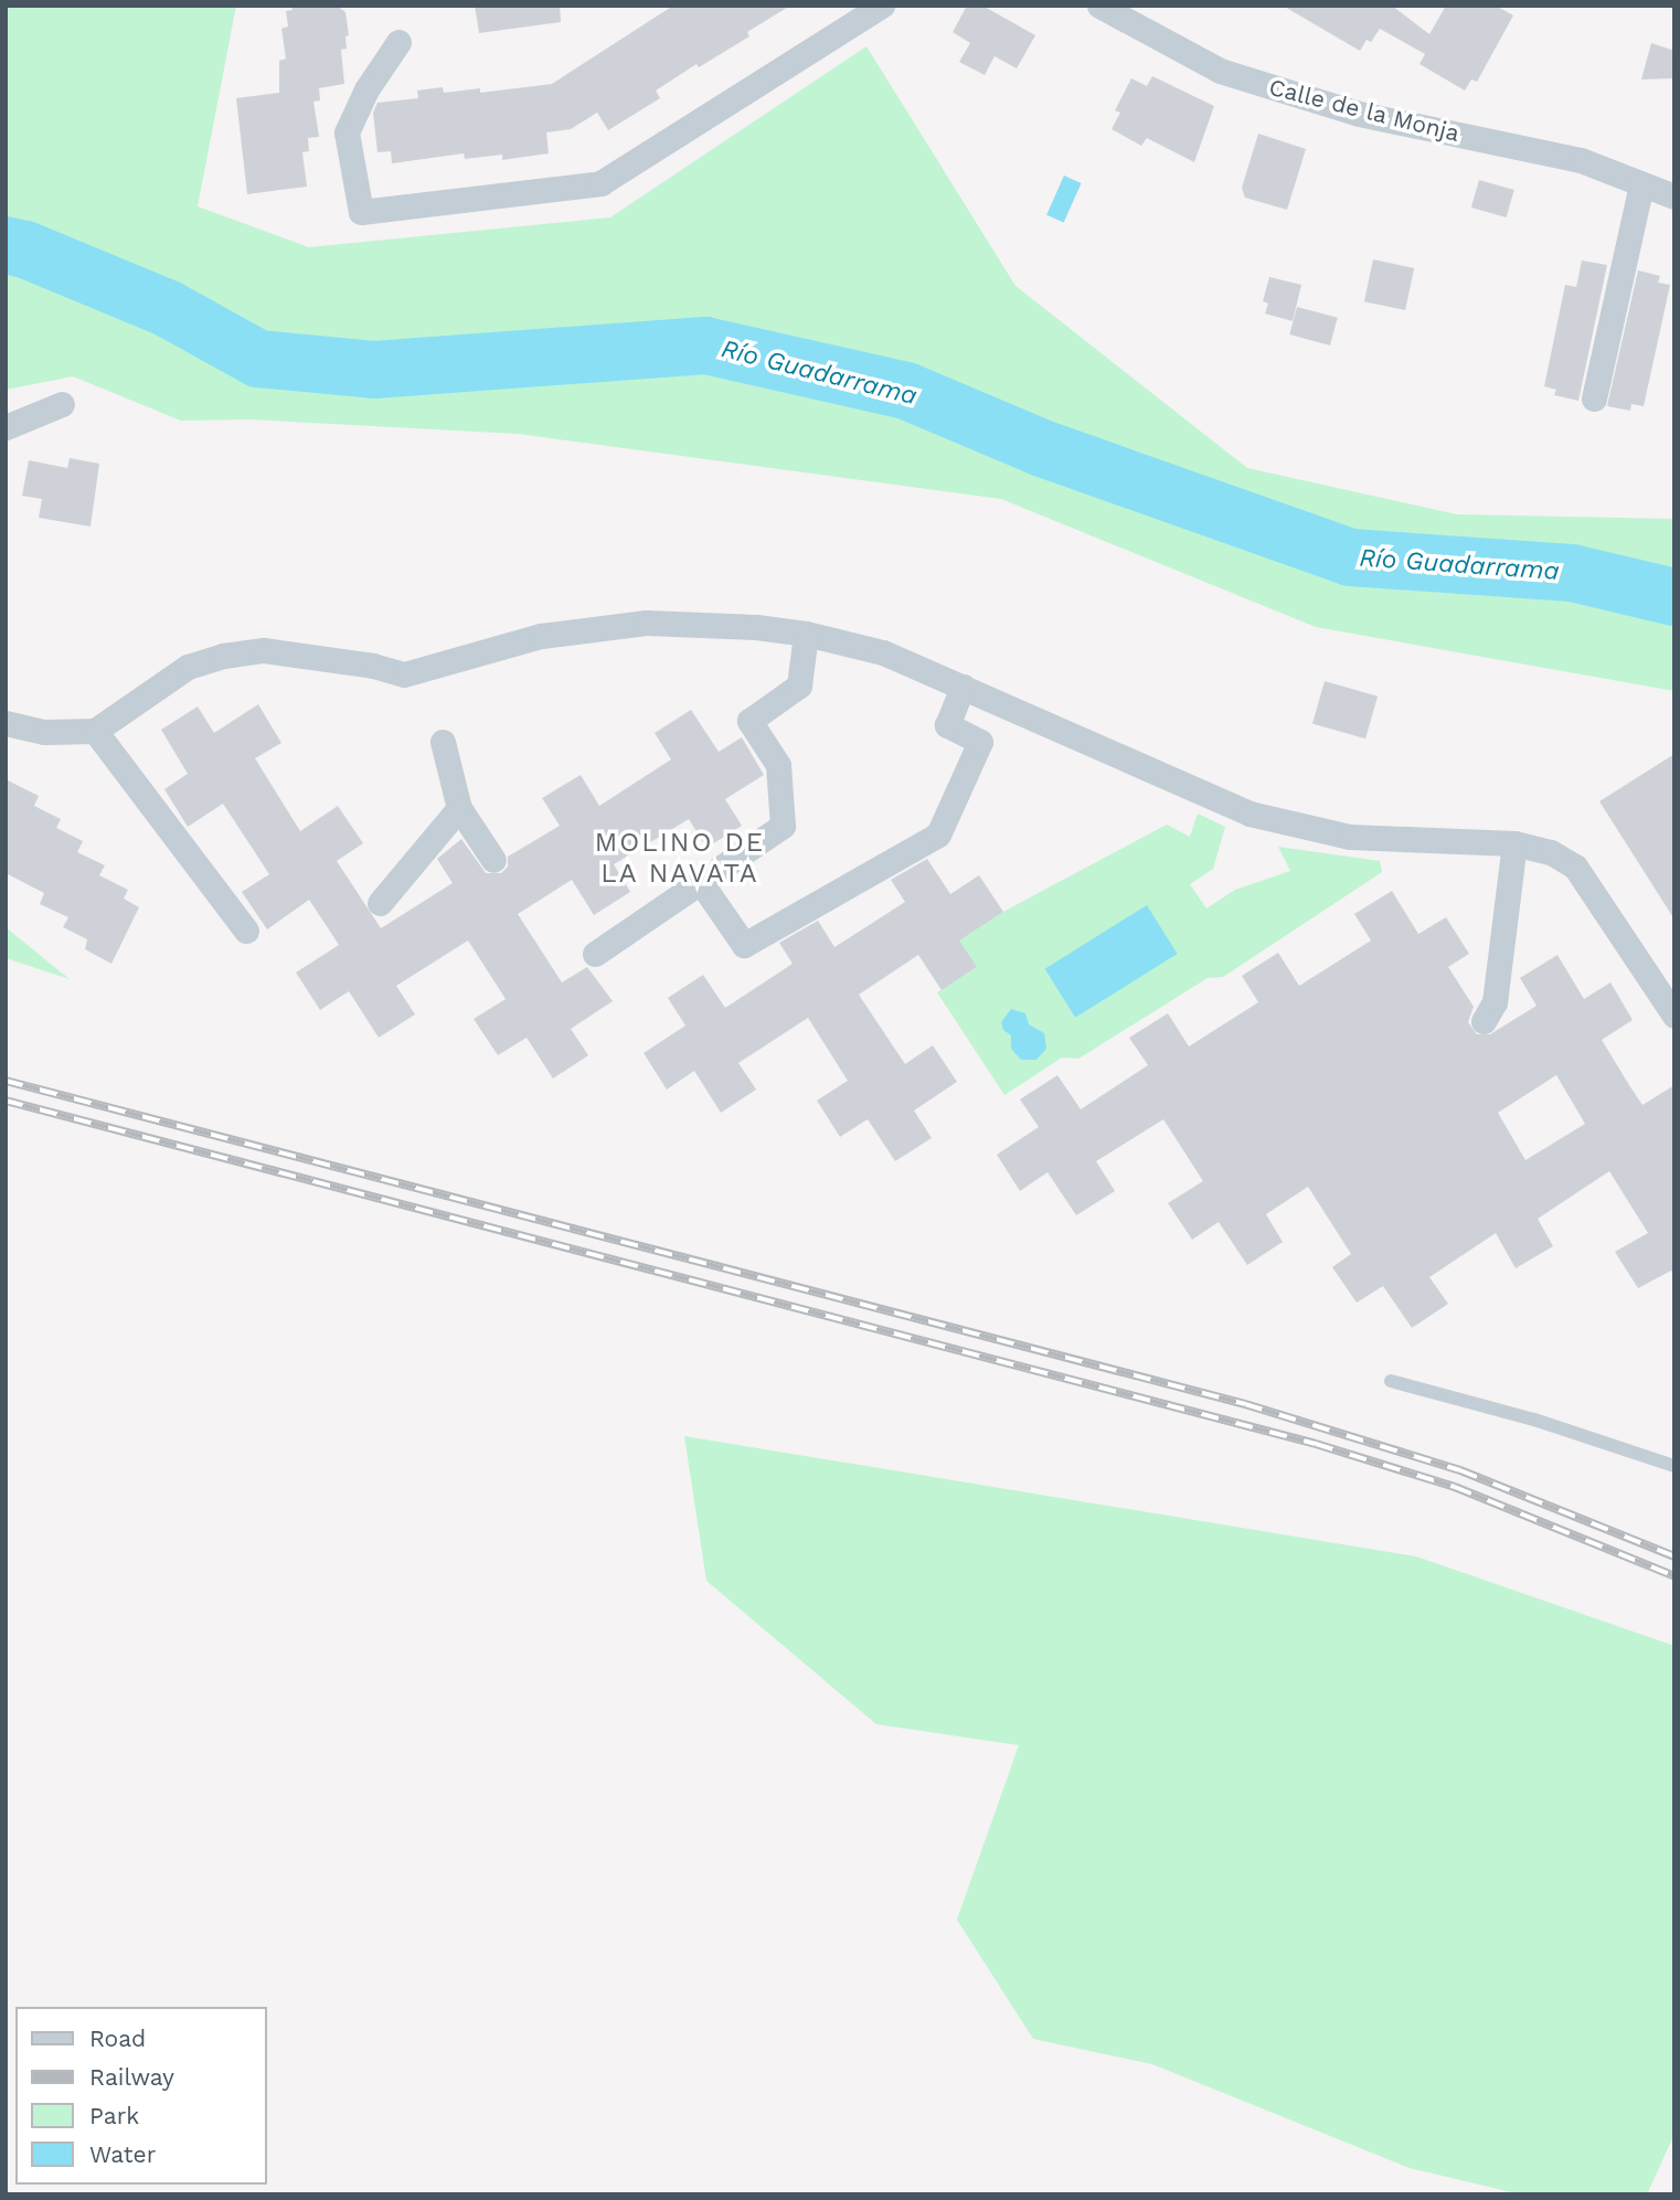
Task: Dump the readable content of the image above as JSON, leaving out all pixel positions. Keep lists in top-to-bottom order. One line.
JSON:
{"streets":{"street":["Calle de la Monja"]},"districts":["MOLINO DE LA NAVATA"],"water":["Río Guadarrama"],"legend":["Road","Railway","Park","Water"]}
